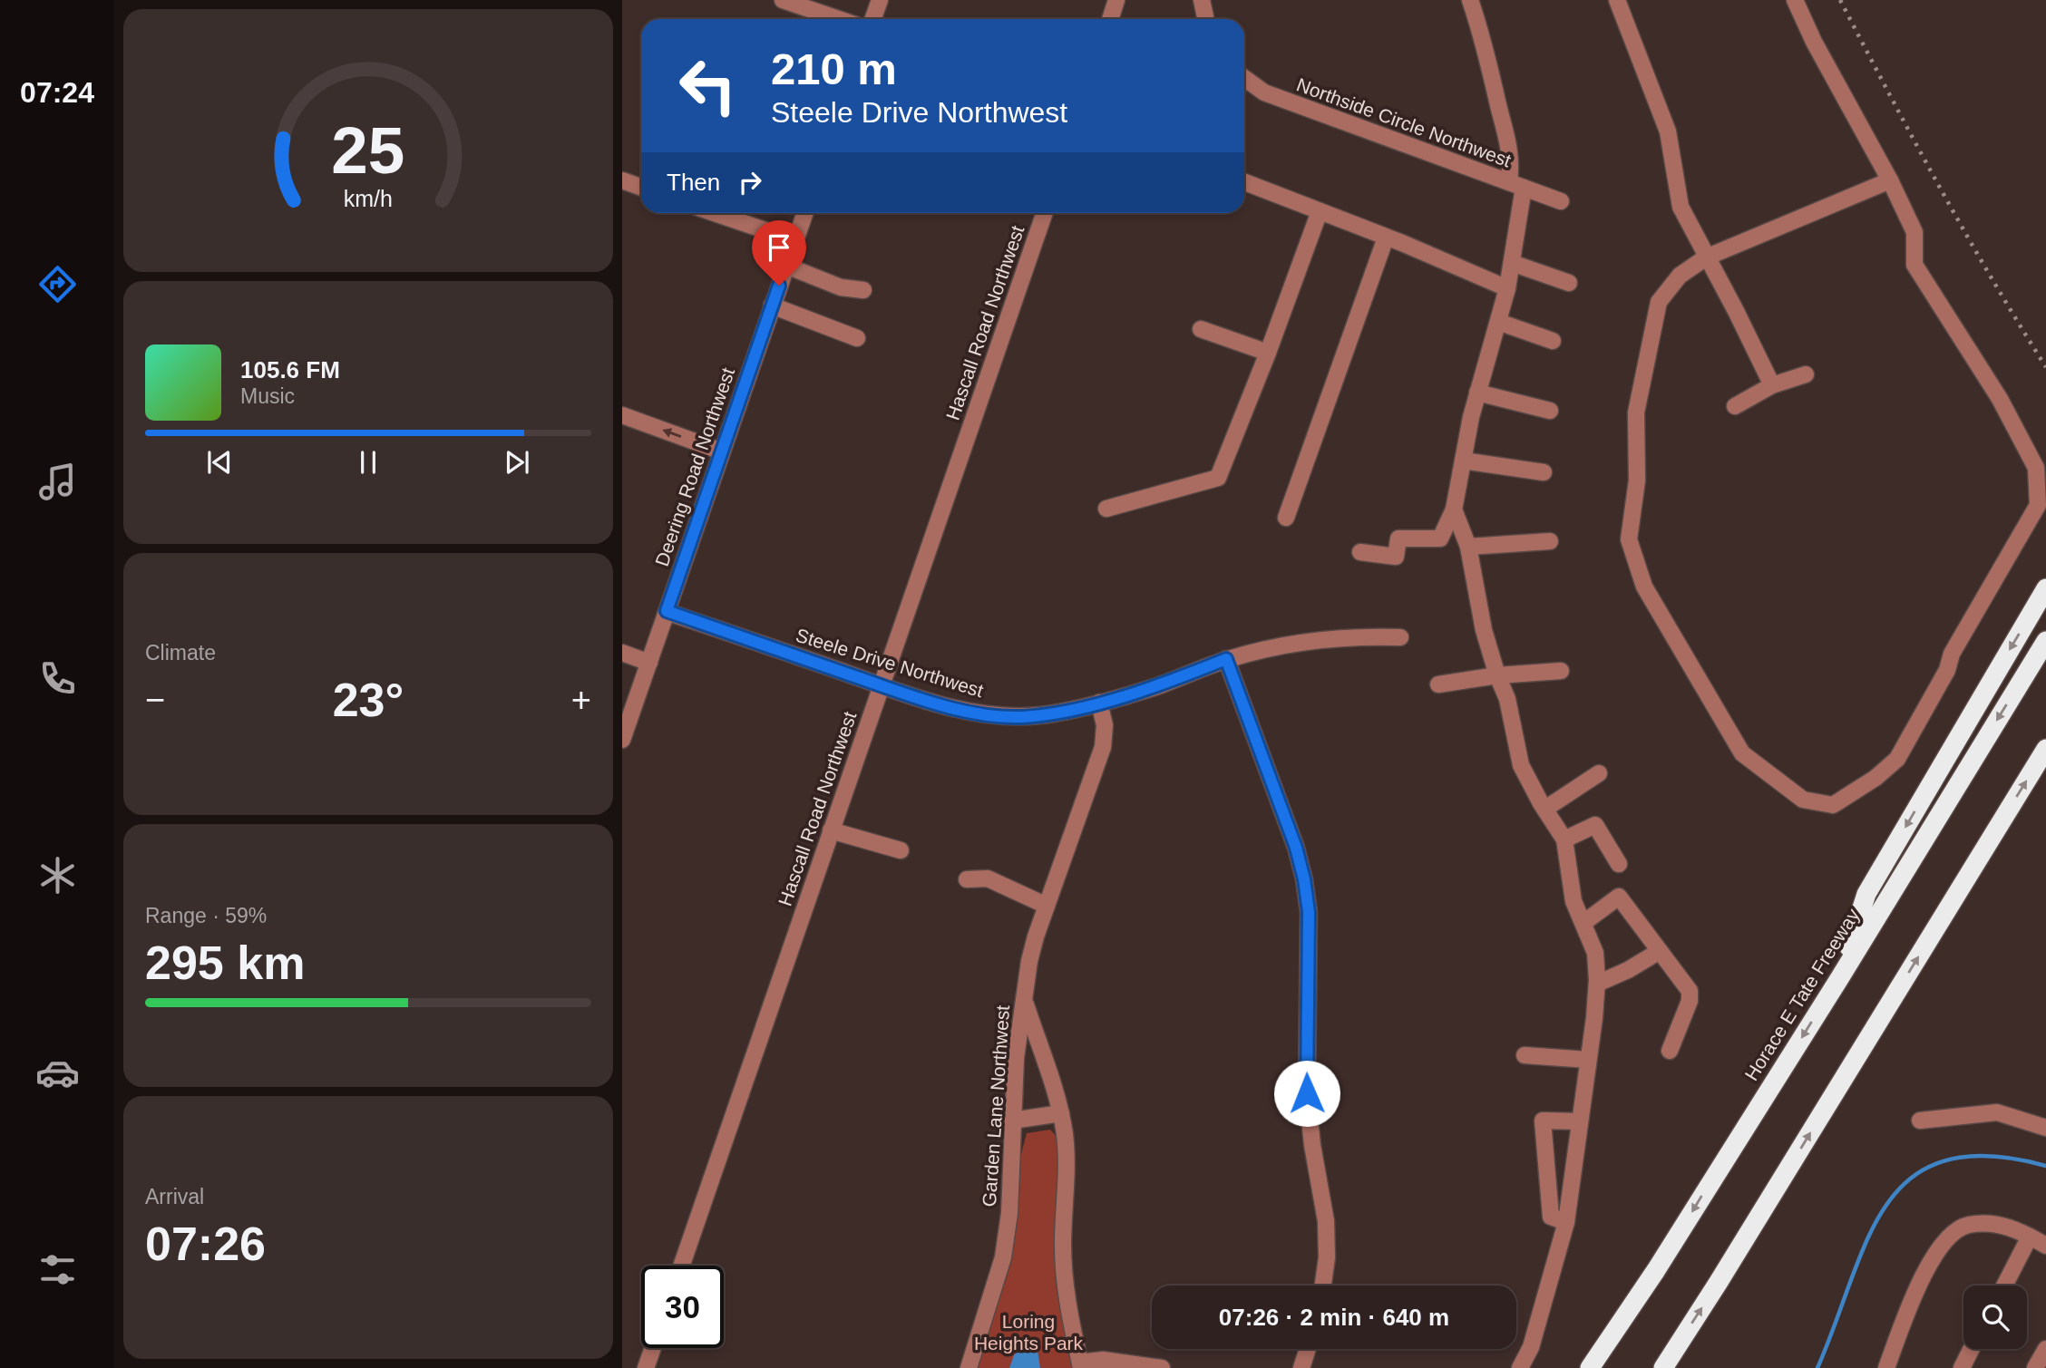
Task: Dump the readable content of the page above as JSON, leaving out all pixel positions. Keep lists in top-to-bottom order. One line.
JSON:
{"streets":{"highway":["Horace E Tate Freeway"],"street":["Northside Circle Northwest","Hascall Road Northwest","Deering Road Northwest","Steele Drive Northwest","Garden Lane Northwest"]},"crossings":[["Hascall Road Northwest","Steele Drive Northwest"],["Deering Road Northwest","Steele Drive Northwest"],["Steele Drive Northwest","Garden Lane Northwest"]],"parks":["Loring Heights Park"],"page":{"tabs":"07:24","turn":["210 m","Steele Drive Northwest"],"then":"Then","song":["105.6 FM","Music"],"tile":["Climate",["Range · 59%","295 km"],["Arrival","07:26"]],"heat":["−","23°","+"],"limit":"30","trip":"07:26 · 2 min · 640 m","gauge":["25","km/h"]}}
